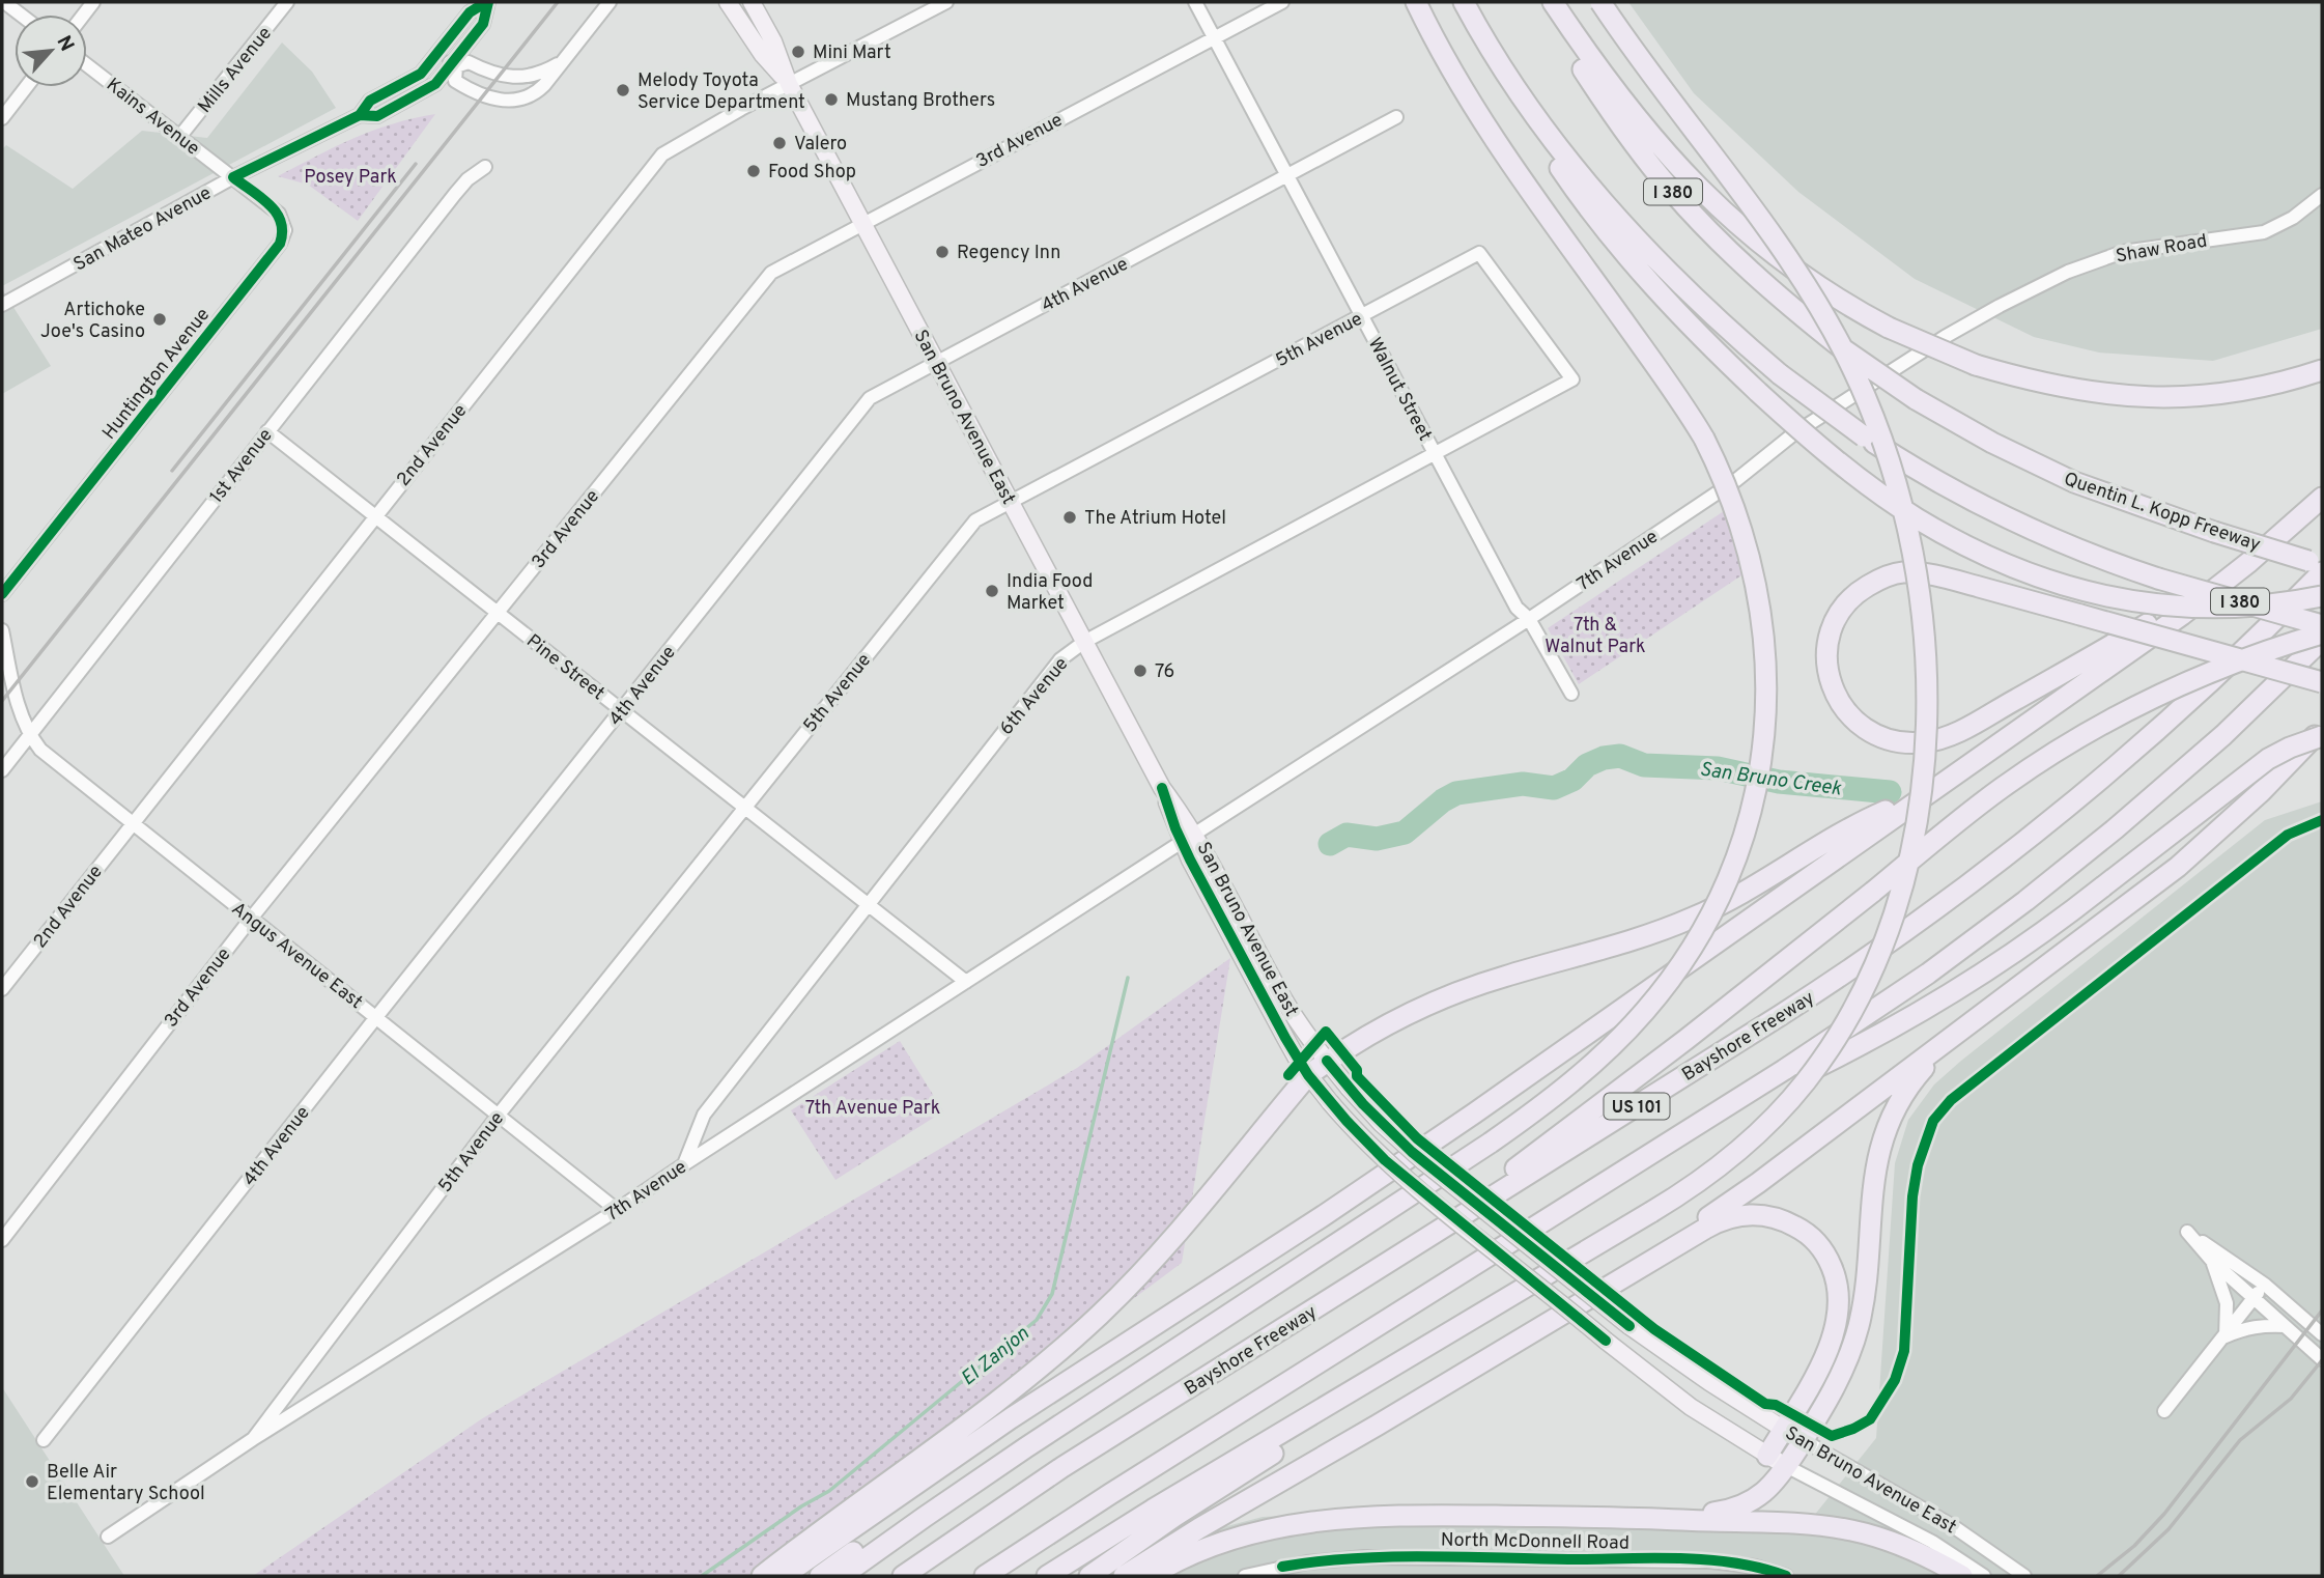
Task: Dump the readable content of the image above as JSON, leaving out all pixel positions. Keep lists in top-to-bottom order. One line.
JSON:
{"streets":{"highway":["I 380","Quentin L. Kopp Freeway","Bayshore Freeway","US 101"],"main road":["San Bruno Avenue East"],"street":["Mills Avenue","Kains Avenue","3rd Avenue","San Mateo Avenue","Shaw Road","4th Avenue","5th Avenue","Huntington Avenue","Walnut Street","2nd Avenue","1st Avenue","7th Avenue","Pine Street","6th Avenue","Angus Avenue East","North McDonnell Road"]},"crossings":[["Mills Avenue","Kains Avenue"],["Kains Avenue","San Mateo Avenue"],["Kains Avenue","Huntington Avenue"],["3rd Avenue","Walnut Street"],["3rd Avenue","San Bruno Avenue East"],["3rd Avenue","Pine Street"],["3rd Avenue","Angus Avenue East"],["San Mateo Avenue","Huntington Avenue"],["Shaw Road","7th Avenue"],["4th Avenue","Walnut Street"],["4th Avenue","San Bruno Avenue East"],["4th Avenue","Pine Street"],["4th Avenue","Angus Avenue East"],["5th Avenue","Walnut Street"],["5th Avenue","San Bruno Avenue East"],["5th Avenue","7th Avenue"],["5th Avenue","Pine Street"],["5th Avenue","6th Avenue"],["5th Avenue","Angus Avenue East"],["Walnut Street","7th Avenue"],["Walnut Street","6th Avenue"],["San Bruno Avenue East","2nd Avenue"],["San Bruno Avenue East","7th Avenue"],["San Bruno Avenue East","6th Avenue"],["2nd Avenue","Pine Street"],["2nd Avenue","Angus Avenue East"],["1st Avenue","Pine Street"],["1st Avenue","Angus Avenue East"],["Quentin L. Kopp Freeway","Bayshore Freeway"],["7th Avenue","Pine Street"],["7th Avenue","6th Avenue"],["7th Avenue","Angus Avenue East"],["Pine Street","6th Avenue"]],"water":["San Bruno Creek","El Zanjon"],"parks":["Posey Park","7th & Walnut Park","7th Avenue Park"],"places":["Mini Mart","Melody Toyota Service Department","Mustang Brothers","Valero","Food Shop","Regency Inn","Artichoke Joe's Casino","The Atrium Hotel","India Food Market","76","Belle Air Elementary School"],"north":"top right"}
